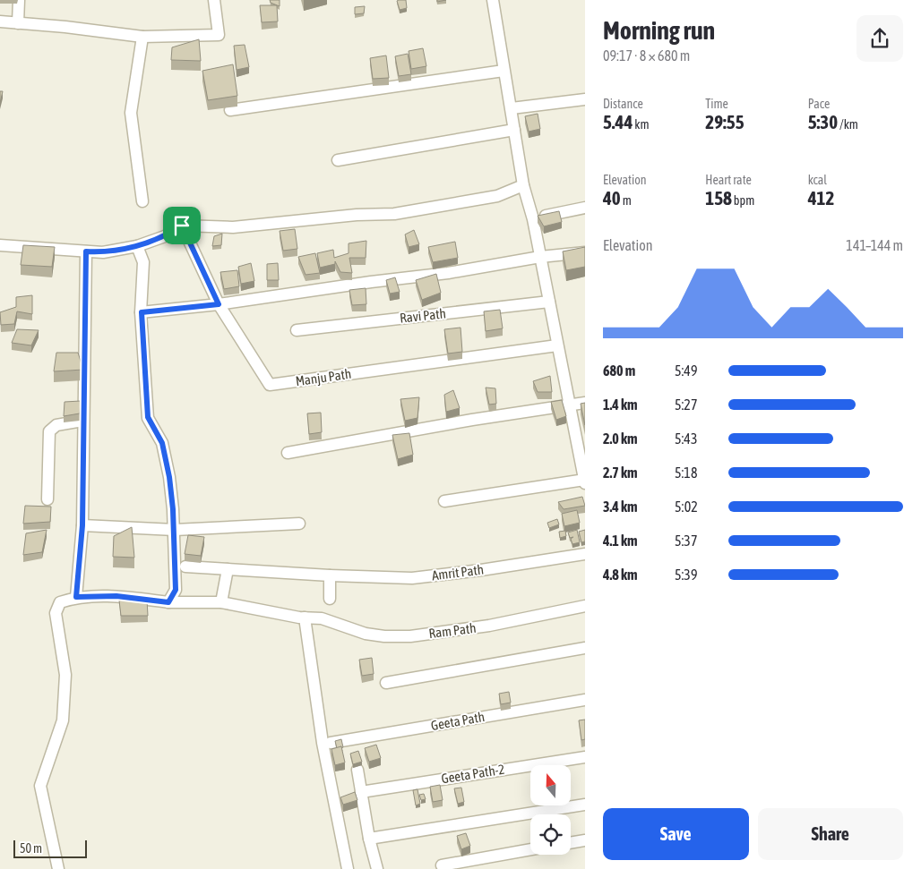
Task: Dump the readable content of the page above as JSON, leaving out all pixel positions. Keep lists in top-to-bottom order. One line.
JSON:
{"streets":{"street":["Ravi Path","Manju Path","Amrit Path","Ram Path","Geeta Path","Geeta Path-2"]},"scale_bar":"50 m","north":"top","page":{"heading":["Morning run","09:17 · 8 × 680 m"],"stats":[["Distance","5.44 km"],["Time","29:55"],["Pace","5:30 /km"],["Elevation","40 m"],["Heart rate","158 bpm"],["kcal","412"]],"chart":["Elevation","141–144 m"],"list":[{"name":"680 m","note":"5:49"},{"name":"1.4 km","note":"5:27"},{"name":"2.0 km","note":"5:43"},{"name":"2.7 km","note":"5:18"},{"name":"3.4 km","note":"5:02"},{"name":"4.1 km","note":"5:37"},{"name":"4.8 km","note":"5:39"}],"buttons":["Save","Share"],"scale":"50 m"}}
